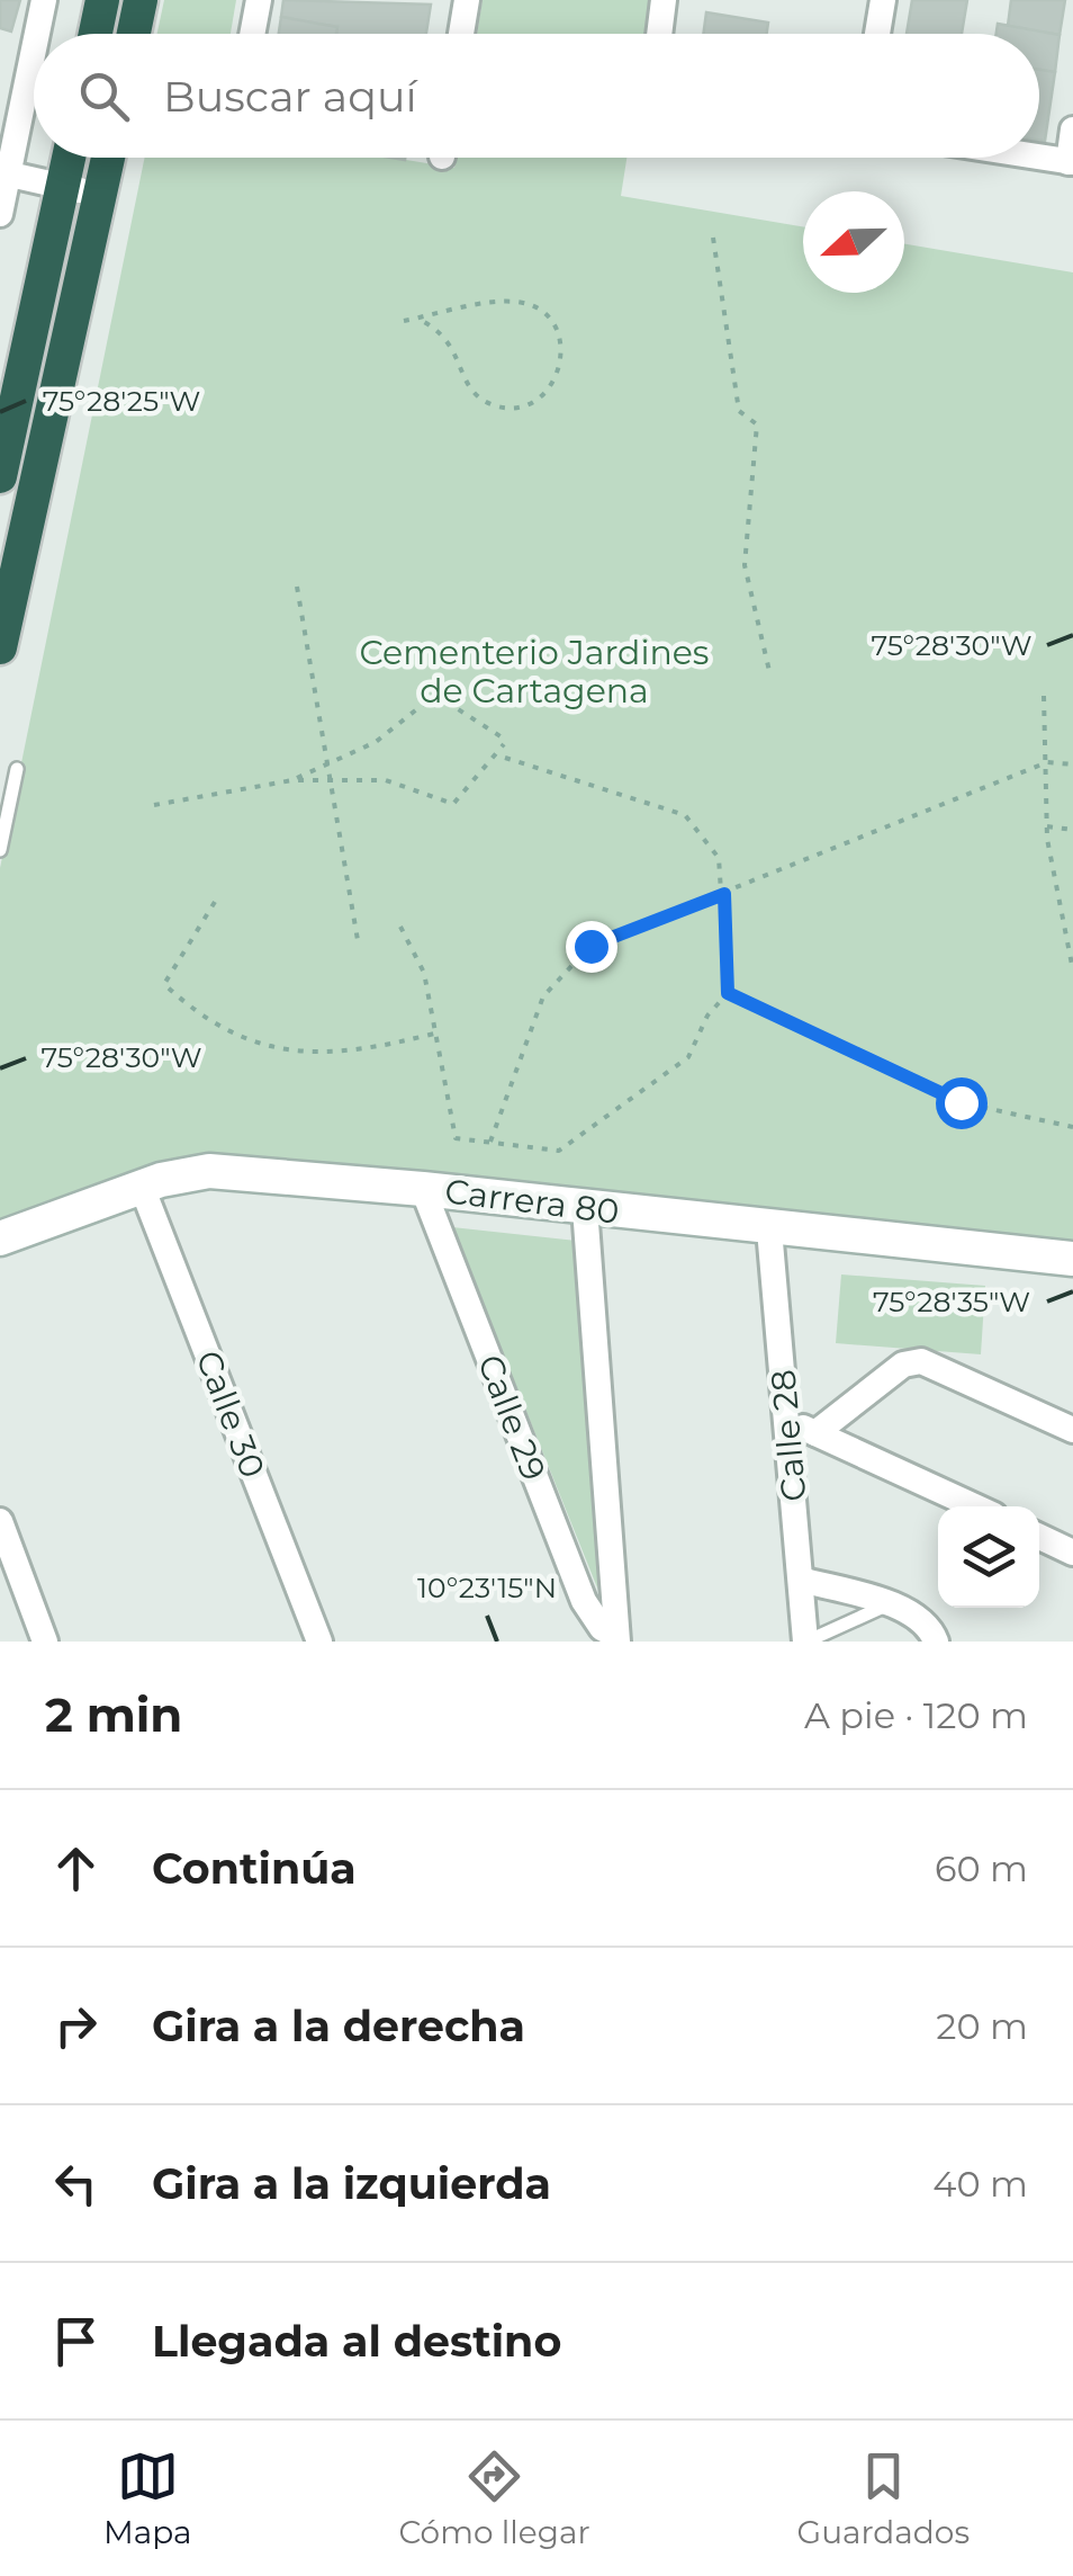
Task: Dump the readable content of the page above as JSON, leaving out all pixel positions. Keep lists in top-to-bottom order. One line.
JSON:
{"streets":{"street":["Carrera 80","Calle 30","Calle 29","Calle 28"]},"crossings":[["Carrera 80","Calle 30"],["Carrera 80","Calle 29"],["Carrera 80","Calle 28"]],"parks":["Cementerio Jardines de Cartagena"],"north":"left","page":{"search":"Buscar aquí","heading":["2 min","A pie · 120 m"],"list":[["Continúa","60 m"],["Gira a la derecha","20 m"],["Gira a la izquierda","40 m"],"Llegada al destino"],"nav":["Mapa","Cómo llegar","Guardados"]},"coordinates":["75°28'25\"W","75°28'30\"W","75°28'35\"W","10°23'15\"N"]}
